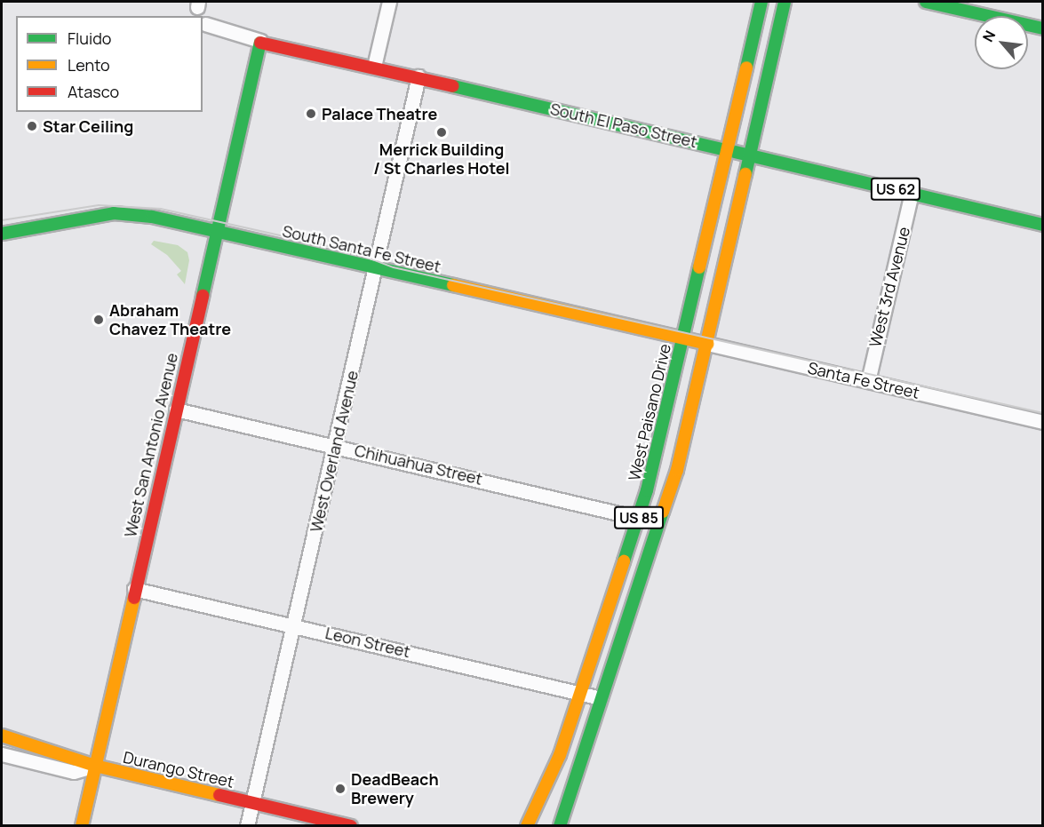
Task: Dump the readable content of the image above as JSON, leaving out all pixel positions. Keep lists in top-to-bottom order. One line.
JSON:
{"streets":{"main road":["South El Paso Street","US 62","South Santa Fe Street","Santa Fe Street","West Paisano Drive","West San Antonio Avenue","US 85","Durango Street"],"street":["West 3rd Avenue","West Overland Avenue","Chihuahua Street","Leon Street"]},"crossings":[["South El Paso Street","West 3rd Avenue"],["South El Paso Street","West Paisano Drive"],["South El Paso Street","West San Antonio Avenue"],["South El Paso Street","West Overland Avenue"],["South El Paso Street","US 85"],["South Santa Fe Street","Santa Fe Street"],["South Santa Fe Street","West Paisano Drive"],["South Santa Fe Street","West San Antonio Avenue"],["South Santa Fe Street","West Overland Avenue"],["West 3rd Avenue","Santa Fe Street"],["Santa Fe Street","West Paisano Drive"],["Santa Fe Street","US 85"],["West Paisano Drive","Chihuahua Street"],["West Paisano Drive","Leon Street"],["West San Antonio Avenue","Chihuahua Street"],["West San Antonio Avenue","Leon Street"],["West San Antonio Avenue","Durango Street"],["West Overland Avenue","Chihuahua Street"],["West Overland Avenue","Leon Street"],["West Overland Avenue","Durango Street"],["Chihuahua Street","US 85"],["US 85","Leon Street"]],"places":["Palace Theatre","Star Ceiling","Merrick Building / St Charles Hotel","Abraham Chavez Theatre","DeadBeach Brewery"],"legend":["Fluido","Lento","Atasco"],"north":"top left"}
